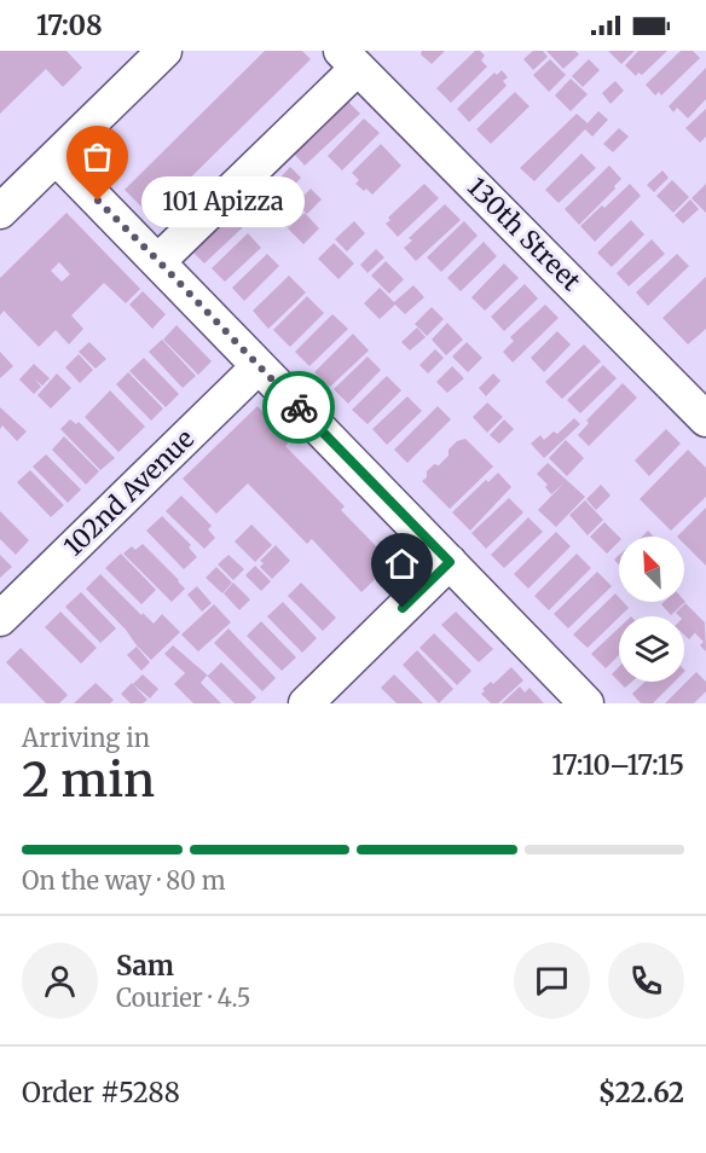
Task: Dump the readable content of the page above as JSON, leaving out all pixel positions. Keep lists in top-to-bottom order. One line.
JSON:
{"streets":{"street":["130th Street","102nd Avenue"]},"places":["101 Apizza"],"north":"top left","page":{"status":"17:08","bubble":"101 Apizza","heading":["2 min","Arriving in","17:10–17:15"],"panel":["Sam","Courier · 4.5","Order #5288","$22.62"],"bar":"On the way · 80 m"}}
